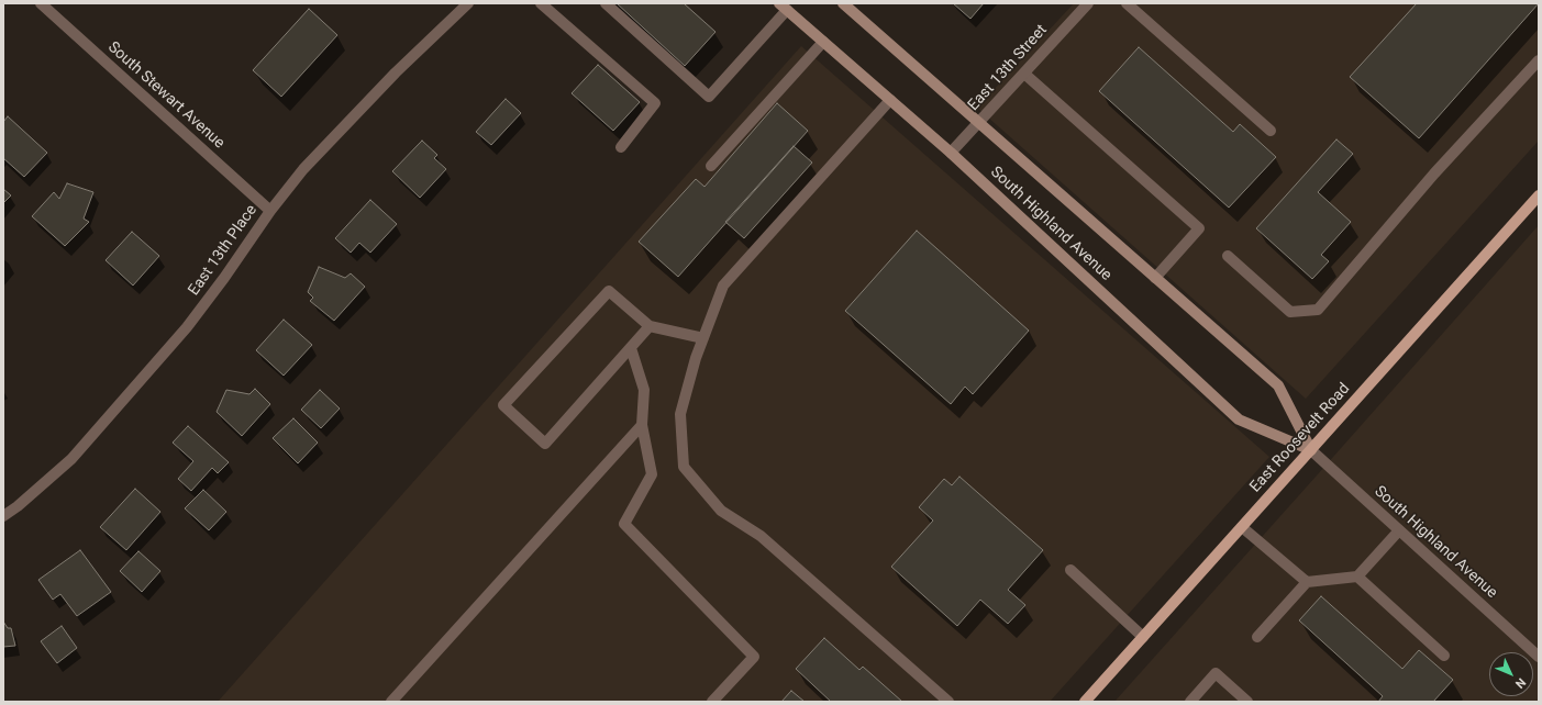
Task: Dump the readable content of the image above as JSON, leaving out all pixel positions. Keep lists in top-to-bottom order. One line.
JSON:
{"streets":{"main road":["South Highland Avenue","East Roosevelt Road"],"street":["East 13th Street","South Stewart Avenue","East 13th Place"]},"crossings":[["East 13th Street","South Highland Avenue"],["South Stewart Avenue","East 13th Place"],["South Highland Avenue","East Roosevelt Road"]],"north":"bottom right"}
